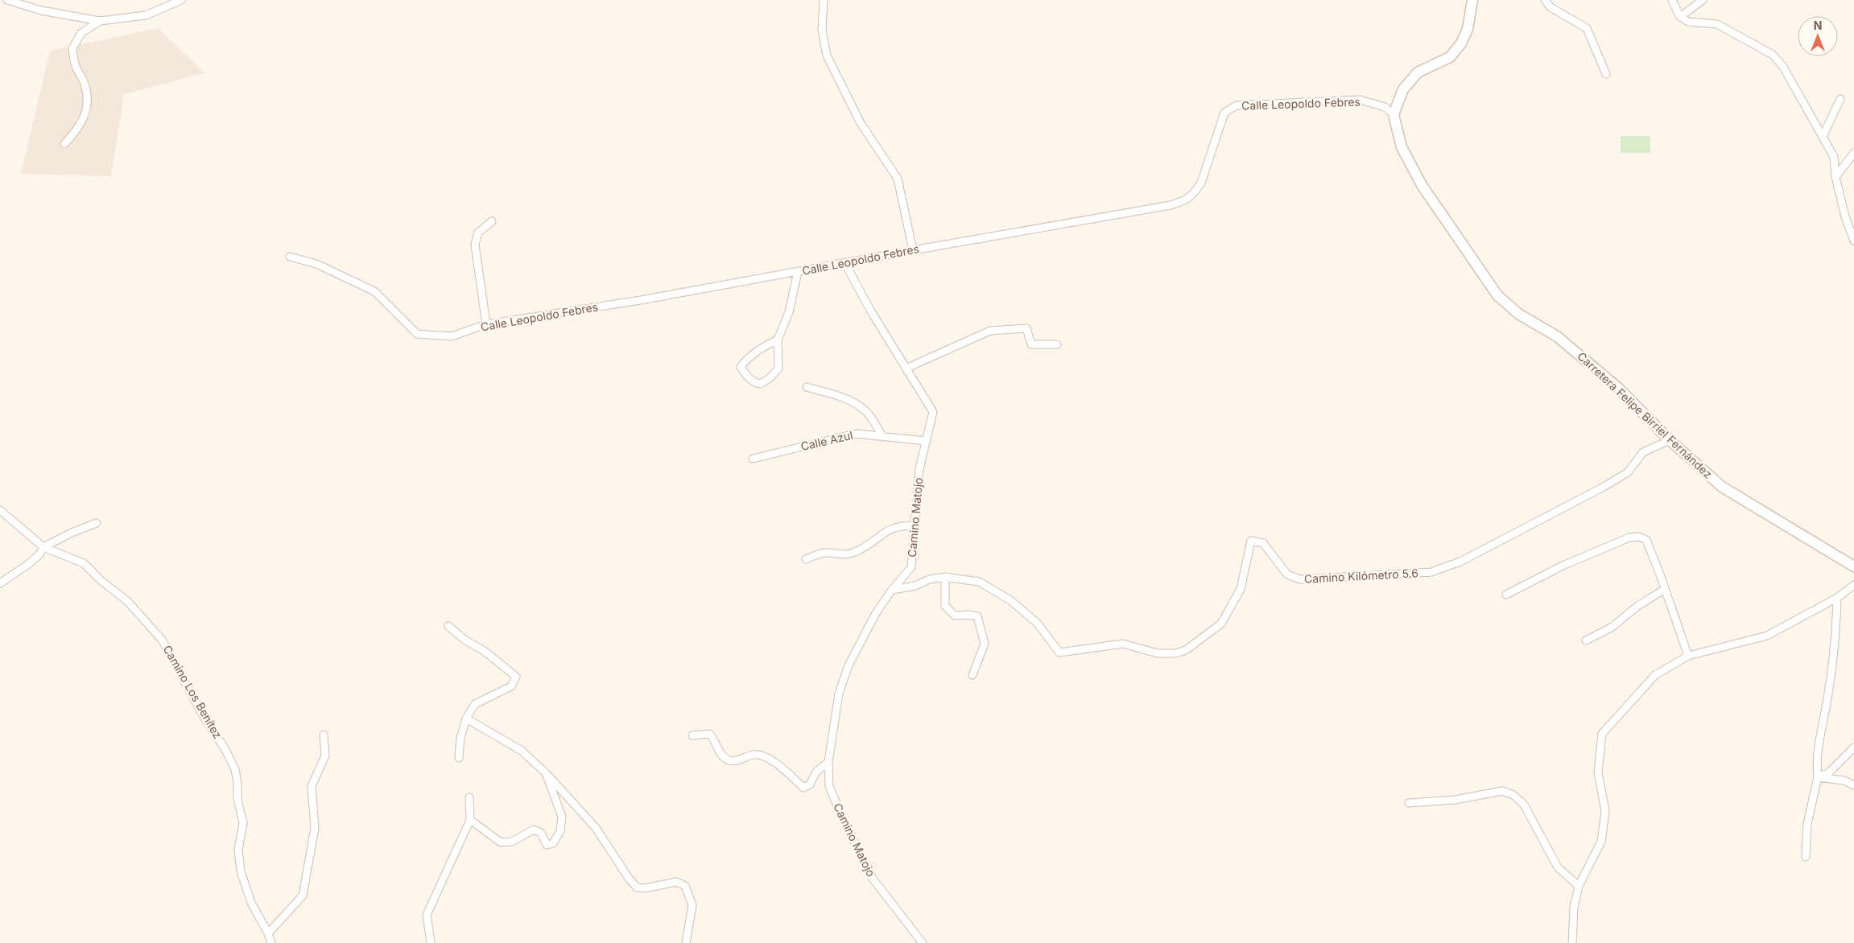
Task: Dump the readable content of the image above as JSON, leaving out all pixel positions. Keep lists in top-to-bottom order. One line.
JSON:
{"streets":{"street":["Calle Leopoldo Febres","Carretera Felipe Birriel Fernández","Calle Azul","Camino Matojo","Camino Kilómetro 5.6","Camino Los Benítez"]},"crossings":[["Calle Leopoldo Febres","Carretera Felipe Birriel Fernández"],["Calle Leopoldo Febres","Camino Matojo"],["Carretera Felipe Birriel Fernández","Camino Kilómetro 5.6"],["Calle Azul","Camino Matojo"],["Camino Matojo","Camino Kilómetro 5.6"]],"north":"top"}
